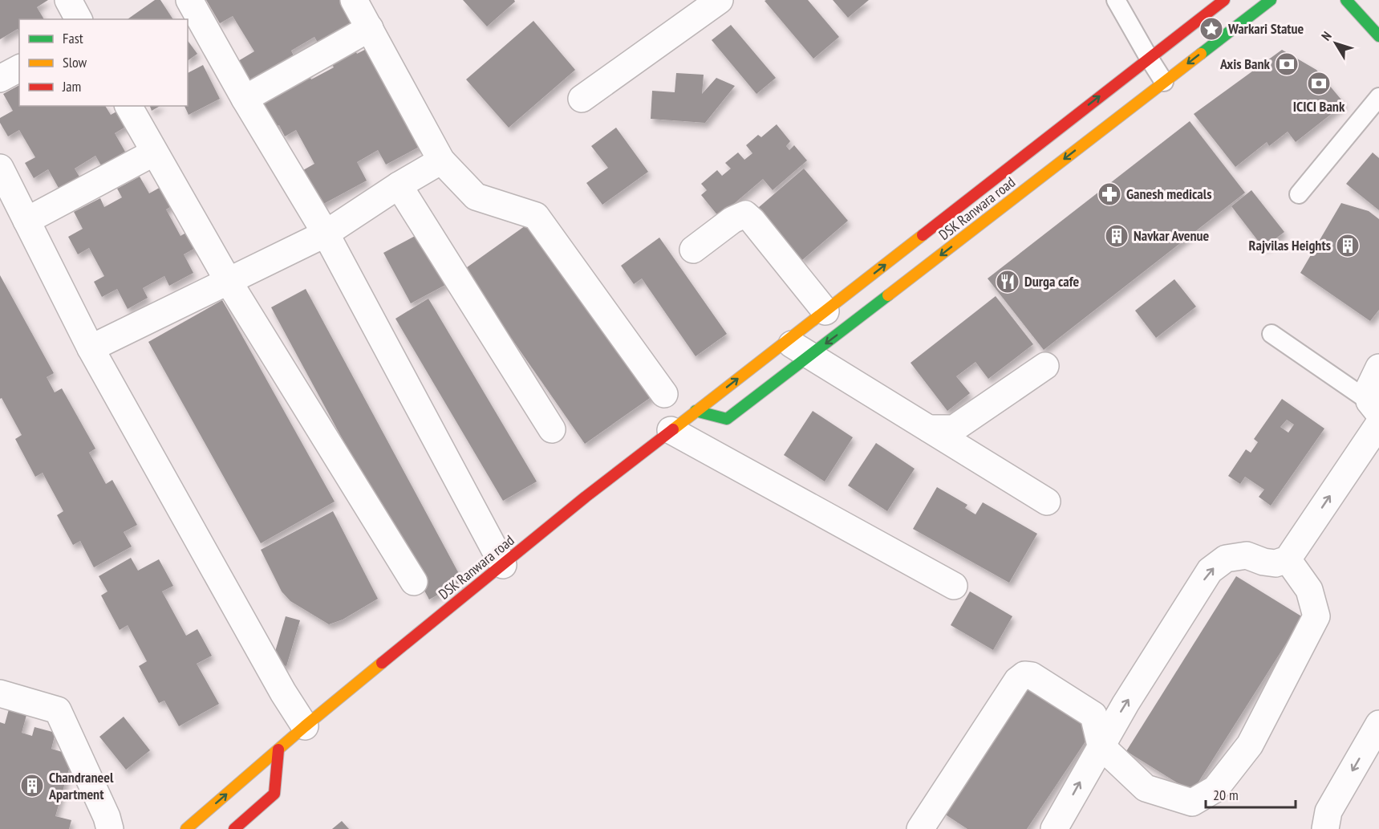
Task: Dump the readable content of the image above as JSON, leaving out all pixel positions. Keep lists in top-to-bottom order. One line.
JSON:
{"streets":{"street":["DSK Ranwara road"]},"places":{"place":["Warkari Statue"],"bank":["Axis Bank","ICICI Bank"],"pharmacy":["Ganesh medicals"],"building":["Navkar Avenue","Rajvilas Heights","Chandraneel Apartment"],"restaurant":["Durga cafe"]},"legend":["Fast","Slow","Jam"],"scale_bar":"20 m","north":"top left"}
